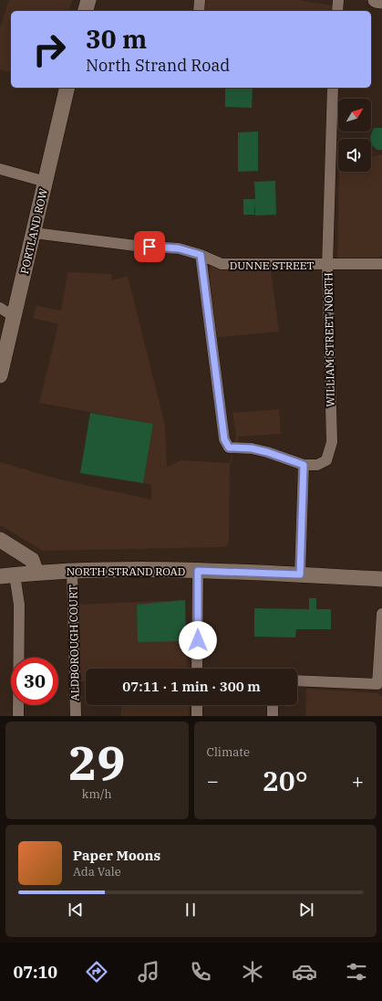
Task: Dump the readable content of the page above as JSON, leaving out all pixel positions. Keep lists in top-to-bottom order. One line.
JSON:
{"streets":{"main road":["PORTLAND ROW","NORTH STRAND ROAD"],"street":["DUNNE STREET","WILLIAM STREET NORTH","ALDBOROUGH COURT"]},"crossings":[["PORTLAND ROW","DUNNE STREET"],["DUNNE STREET","WILLIAM STREET NORTH"],["NORTH STRAND ROAD","ALDBOROUGH COURT"]],"north":"top right","page":{"turn":["30 m","North Strand Road"],"limit":"30","trip":"07:11 · 1 min · 300 m","tile":[["29","km/h"],"Climate"],"heat":["−","20°","+"],"song":["Paper Moons","Ada Vale"],"tabs":"07:10"}}
